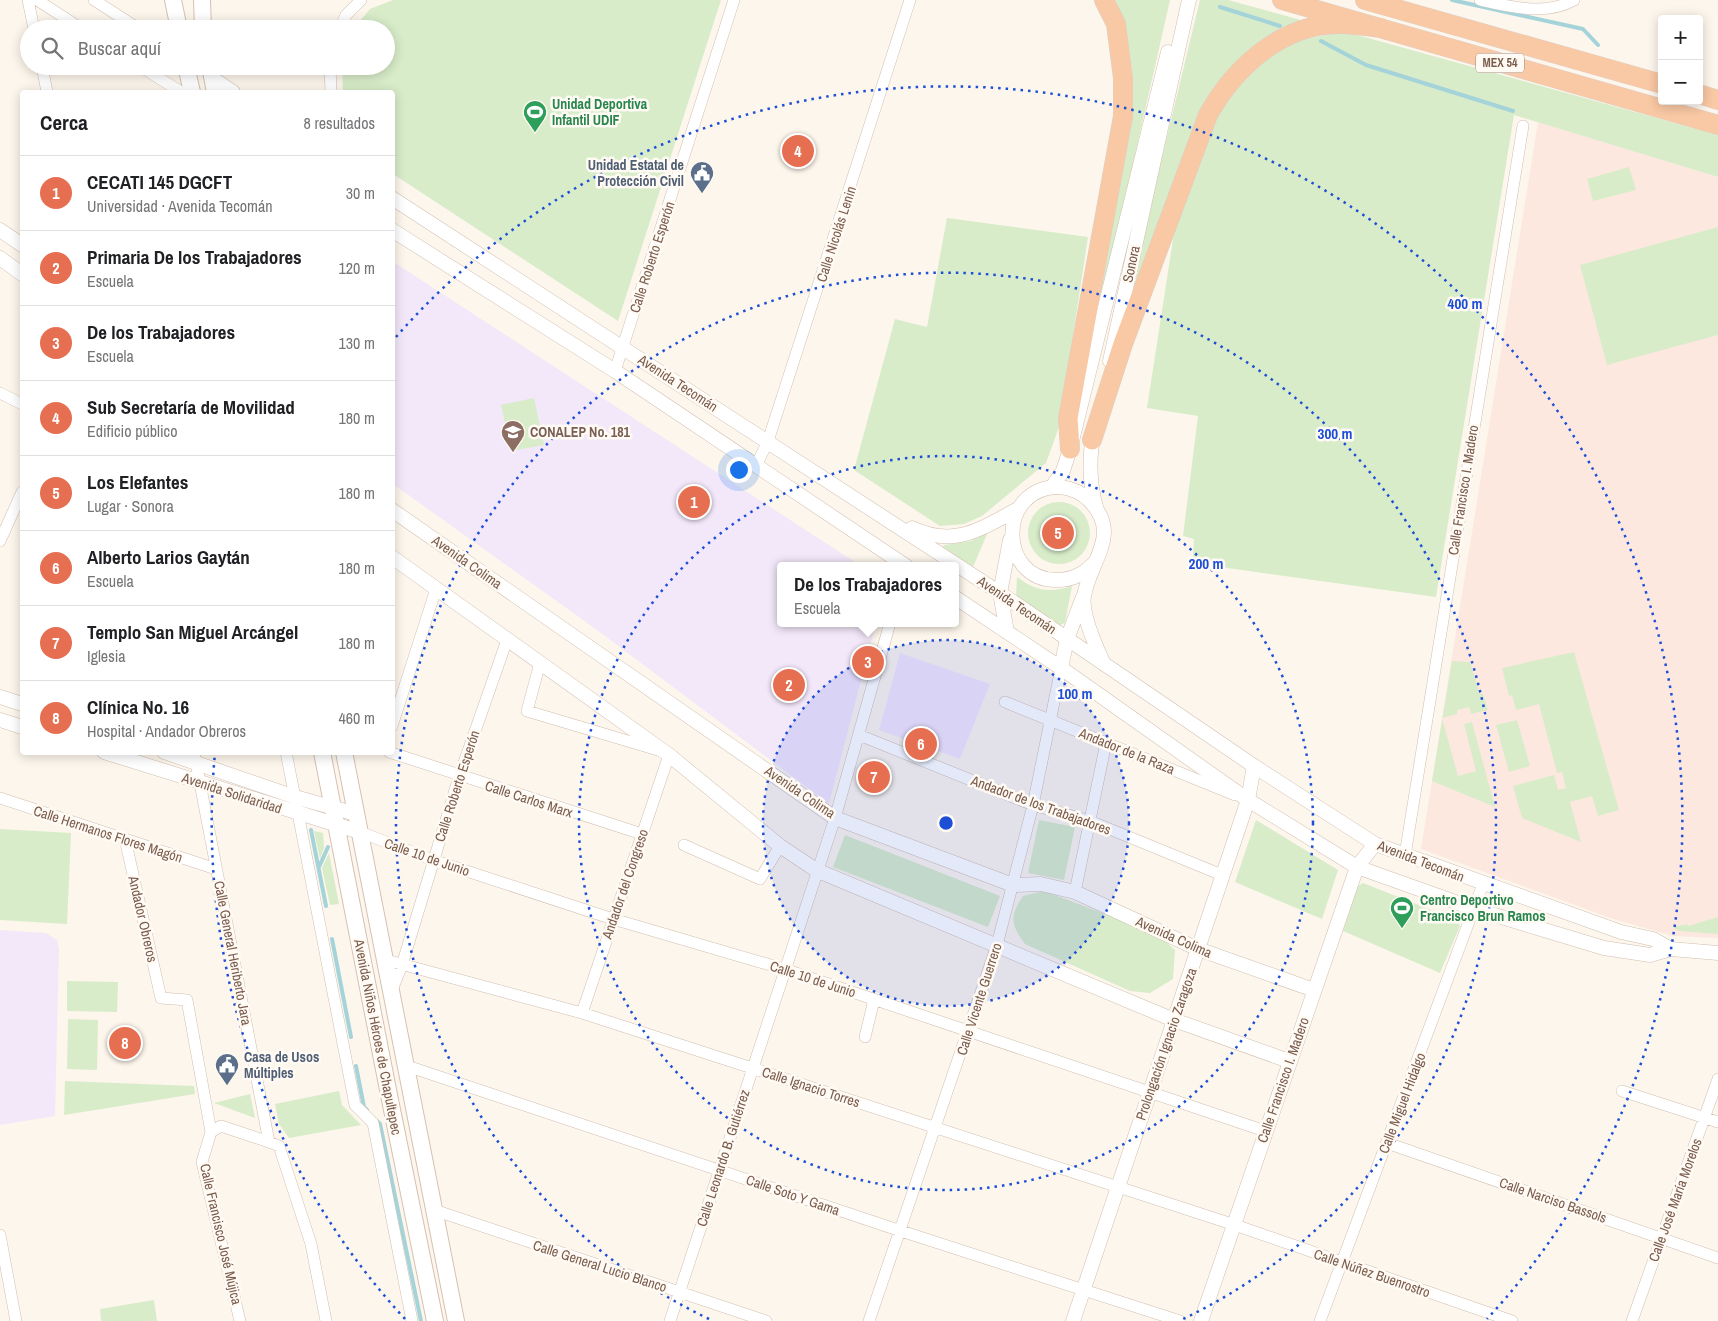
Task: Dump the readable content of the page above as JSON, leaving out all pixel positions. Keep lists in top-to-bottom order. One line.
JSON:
{"streets":{"highway":["MEX 54"],"main road":["Avenida Niños Héroes de Chapultepec"],"street":["Calle Nicolás Lenin","Calle Roberto Esperón","Sonora","Avenida Tecomán","Calle Francisco I. Madero","Avenida Colima","Andador de la Raza","Avenida Solidaridad","Calle Carlos Marx","Andador de los Trabajadores","Calle Hermanos Flores Magón","Calle 10 de Junio","Andador del Congreso","Andador Obreros","Calle General Heriberto Jara","Calle Vicente Guerrero","Prolongación Ignacio Zaragoza","Calle Ignacio Torres","Calle Miguel Hidalgo","Calle Leonardo B. Gutiérrez","Calle Soto Y Gama","Calle Narciso Bassols","Calle José María Morelos","Calle Francisco José Mújica","Calle General Lucio Blanco","Calle Núñez Buenrostro"]},"crossings":[["Calle Nicolás Lenin","Avenida Tecomán"],["Calle Roberto Esperón","Avenida Tecomán"],["Calle Roberto Esperón","Calle Carlos Marx"],["Calle Roberto Esperón","Calle 10 de Junio"],["Calle Roberto Esperón","Avenida Niños Héroes de Chapultepec"],["Calle Roberto Esperón","Calle Ignacio Torres"],["Sonora","Avenida Tecomán"],["Sonora","Calle Vicente Guerrero"],["Avenida Tecomán","Calle Francisco I. Madero"],["Avenida Tecomán","Andador de la Raza"],["Avenida Tecomán","Calle Vicente Guerrero"],["Avenida Tecomán","Prolongación Ignacio Zaragoza"],["Avenida Tecomán","Calle Miguel Hidalgo"],["Calle Francisco I. Madero","Avenida Colima"],["Calle Francisco I. Madero","Calle 10 de Junio"],["Calle Francisco I. Madero","Calle Ignacio Torres"],["Calle Francisco I. Madero","Calle Núñez Buenrostro"],["Avenida Colima","Calle Vicente Guerrero"],["Avenida Colima","Prolongación Ignacio Zaragoza"],["Avenida Colima","Calle Leonardo B. Gutiérrez"],["Andador de la Raza","Calle Vicente Guerrero"],["Andador de la Raza","Prolongación Ignacio Zaragoza"],["Avenida Solidaridad","Calle 10 de Junio"],["Avenida Solidaridad","Calle General Heriberto Jara"],["Avenida Solidaridad","Avenida Niños Héroes de Chapultepec"],["Calle Carlos Marx","Andador del Congreso"],["Andador de los Trabajadores","Calle Vicente Guerrero"],["Andador de los Trabajadores","Prolongación Ignacio Zaragoza"],["Andador de los Trabajadores","Calle Leonardo B. Gutiérrez"],["Calle Hermanos Flores Magón","Andador Obreros"],["Calle Hermanos Flores Magón","Calle General Heriberto Jara"],["Calle 10 de Junio","Andador del Congreso"],["Calle 10 de Junio","Calle Vicente Guerrero"],["Calle 10 de Junio","Avenida Niños Héroes de Chapultepec"],["Calle 10 de Junio","Prolongación Ignacio Zaragoza"],["Calle 10 de Junio","Calle Leonardo B. Gutiérrez"],["Andador del Congreso","Calle Ignacio Torres"],["Andador Obreros","Calle Francisco José Mújica"],["Calle Vicente Guerrero","Calle Ignacio Torres"],["Calle Vicente Guerrero","Calle Soto Y Gama"],["Avenida Niños Héroes de Chapultepec","Calle Ignacio Torres"],["Avenida Niños Héroes de Chapultepec","Calle Soto Y Gama"],["Avenida Niños Héroes de Chapultepec","Calle General Lucio Blanco"],["Prolongación Ignacio Zaragoza","Calle Ignacio Torres"],["Prolongación Ignacio Zaragoza","Calle Soto Y Gama"],["Calle Ignacio Torres","Calle Leonardo B. Gutiérrez"],["Calle Ignacio Torres","Calle Núñez Buenrostro"],["Calle Miguel Hidalgo","Calle Narciso Bassols"],["Calle Miguel Hidalgo","Calle Núñez Buenrostro"],["Calle Leonardo B. Gutiérrez","Calle Soto Y Gama"],["Calle Leonardo B. Gutiérrez","Calle General Lucio Blanco"],["Calle Narciso Bassols","Calle José María Morelos"]],"places":{"sports":["Unidad Deportiva Infantil UDIF","Centro Deportivo Francisco Brun Ramos"],"public building":["Unidad Estatal de Protección Civil","Casa de Usos Múltiples"],"school or university":["CONALEP No. 181"]},"page":{"map_buttons":["+","−"],"search":"Buscar aquí","heading":["Cerca","8 resultados"],"pins":["4","1","5","3","2","6","7","8"],"list":[{"mark":"1","name":"CECATI 145 DGCFT","note":"Universidad · Avenida Tecomán","value":"30 m"},{"mark":"2","name":"Primaria De los Trabajadores","note":"Escuela","value":"120 m"},{"mark":"3","name":"De los Trabajadores","note":"Escuela","value":"130 m"},{"mark":"4","name":"Sub Secretaría de Movilidad","note":"Edificio público","value":"180 m"},{"mark":"5","name":"Los Elefantes","note":"Lugar · Sonora","value":"180 m"},{"mark":"6","name":"Alberto Larios Gaytán","note":"Escuela","value":"180 m"},{"mark":"7","name":"Templo San Miguel Arcángel","note":"Iglesia","value":"180 m"},{"mark":"8","name":"Clínica No. 16","note":"Hospital · Andador Obreros","value":"460 m"}],"popup":["De los Trabajadores","Escuela"]},"rings":["400 m","300 m","200 m","100 m"]}
